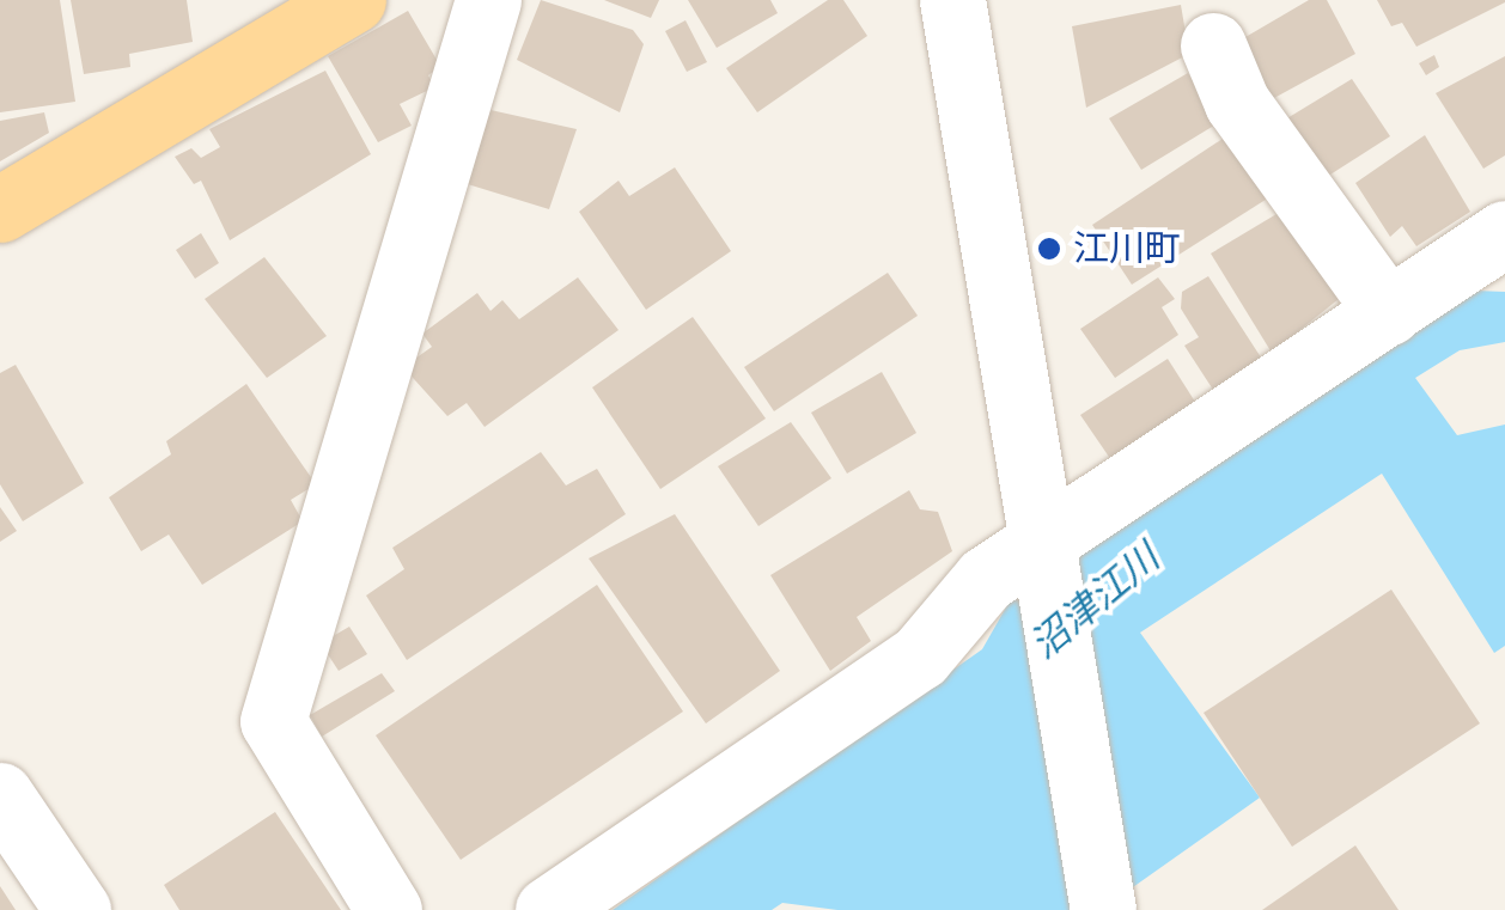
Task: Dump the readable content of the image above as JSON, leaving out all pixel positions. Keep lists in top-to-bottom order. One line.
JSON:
{"water":["沼津江川"],"places":["江川町"]}
